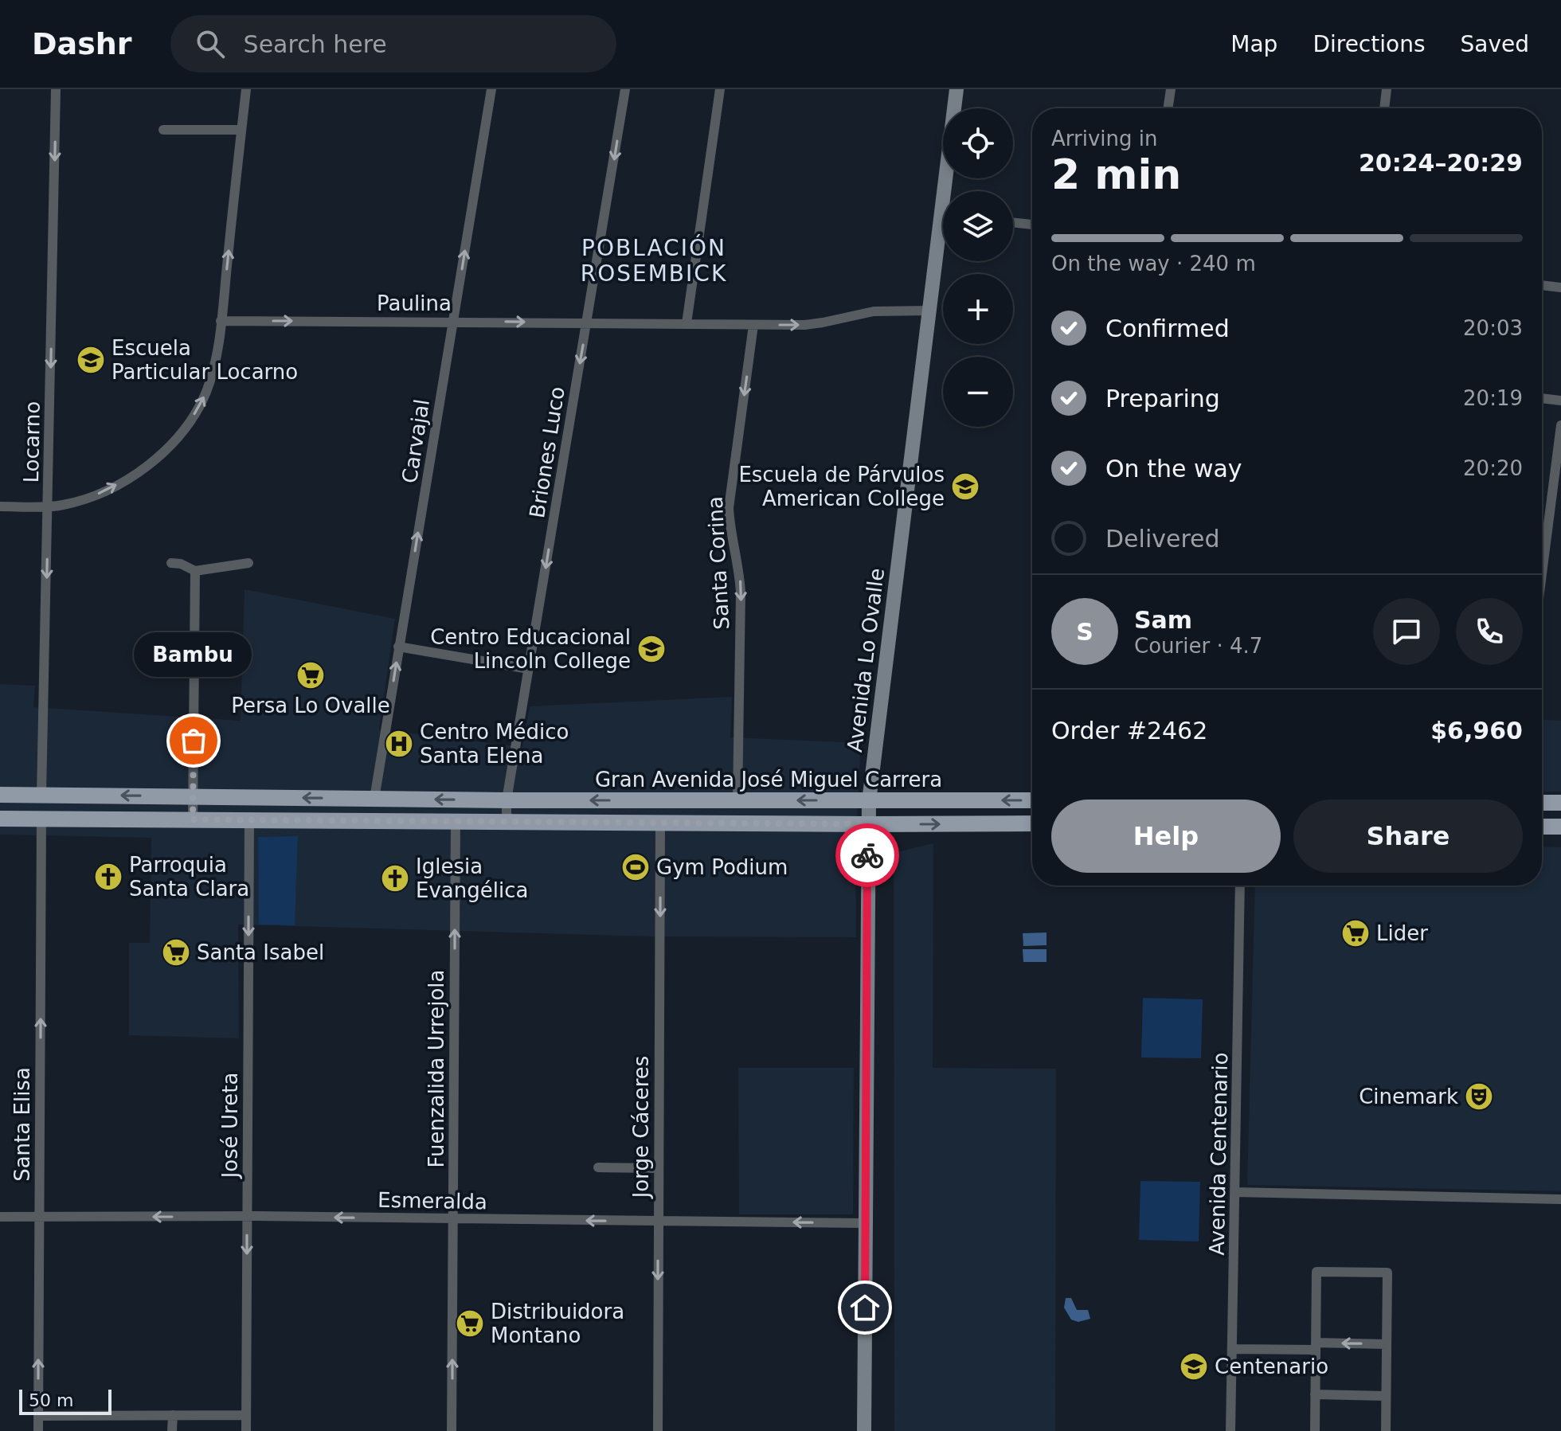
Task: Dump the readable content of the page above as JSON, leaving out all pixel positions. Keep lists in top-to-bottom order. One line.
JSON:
{"streets":{"main road":["Avenida Lo Ovalle","Gran Avenida José Miguel Carrera"],"street":["Paulina","Carvajal","Locarno","Briones Luco","Santa Corina","Fuenzalida Urrejola","Santa Elisa","José Ureta","Jorge Cáceres","Avenida Centenario","Esmeralda"]},"crossings":[["Paulina","Carvajal"],["Paulina","Briones Luco"],["Paulina","Santa Corina"],["Paulina","Avenida Lo Ovalle"],["Carvajal","Gran Avenida José Miguel Carrera"],["Locarno","Gran Avenida José Miguel Carrera"],["Briones Luco","Gran Avenida José Miguel Carrera"],["Santa Corina","Gran Avenida José Miguel Carrera"],["Avenida Lo Ovalle","Gran Avenida José Miguel Carrera"],["Avenida Lo Ovalle","Esmeralda"],["Gran Avenida José Miguel Carrera","Fuenzalida Urrejola"],["Gran Avenida José Miguel Carrera","Santa Elisa"],["Gran Avenida José Miguel Carrera","José Ureta"],["Gran Avenida José Miguel Carrera","Jorge Cáceres"],["Fuenzalida Urrejola","Esmeralda"],["Santa Elisa","Esmeralda"],["José Ureta","Esmeralda"],["Jorge Cáceres","Esmeralda"]],"one_way":["Paulina","Carvajal","Locarno","Briones Luco","Santa Corina","Fuenzalida Urrejola","Santa Elisa","José Ureta","Jorge Cáceres","Esmeralda"],"districts":["POBLACIÓN ROSEMBICK"],"places":{"school or university":["Escuela Particular Locarno","Escuela de Párvulos American College","Centro Educacional Lincoln College","Centenario"],"supermarket":["Persa Lo Ovalle","Lider","Santa Isabel","Distribuidora Montano"],"other":["Bambu"],"hospital":["Centro Médico Santa Elena"],"sports":["Gym Podium"],"church":["Parroquia Santa Clara","Iglesia Evangélica"],"theatre":["Cinemark"]},"scale_bar":"50 m","page":{"header":"Dashr","search":"Search here","nav":["Map","Directions","Saved"],"map_buttons":["+","−"],"heading":["2 min","Arriving in","20:24–20:29"],"panel":["Sam","Courier · 4.7","Order #2462","$6,960"],"bar":"On the way · 240 m","list":[["Confirmed","20:03"],["Preparing","20:19"],["On the way","20:20"],"Delivered"],"round":"S","bubble":"Bambu","buttons":["Help","Share"],"scale":"50 m"}}
